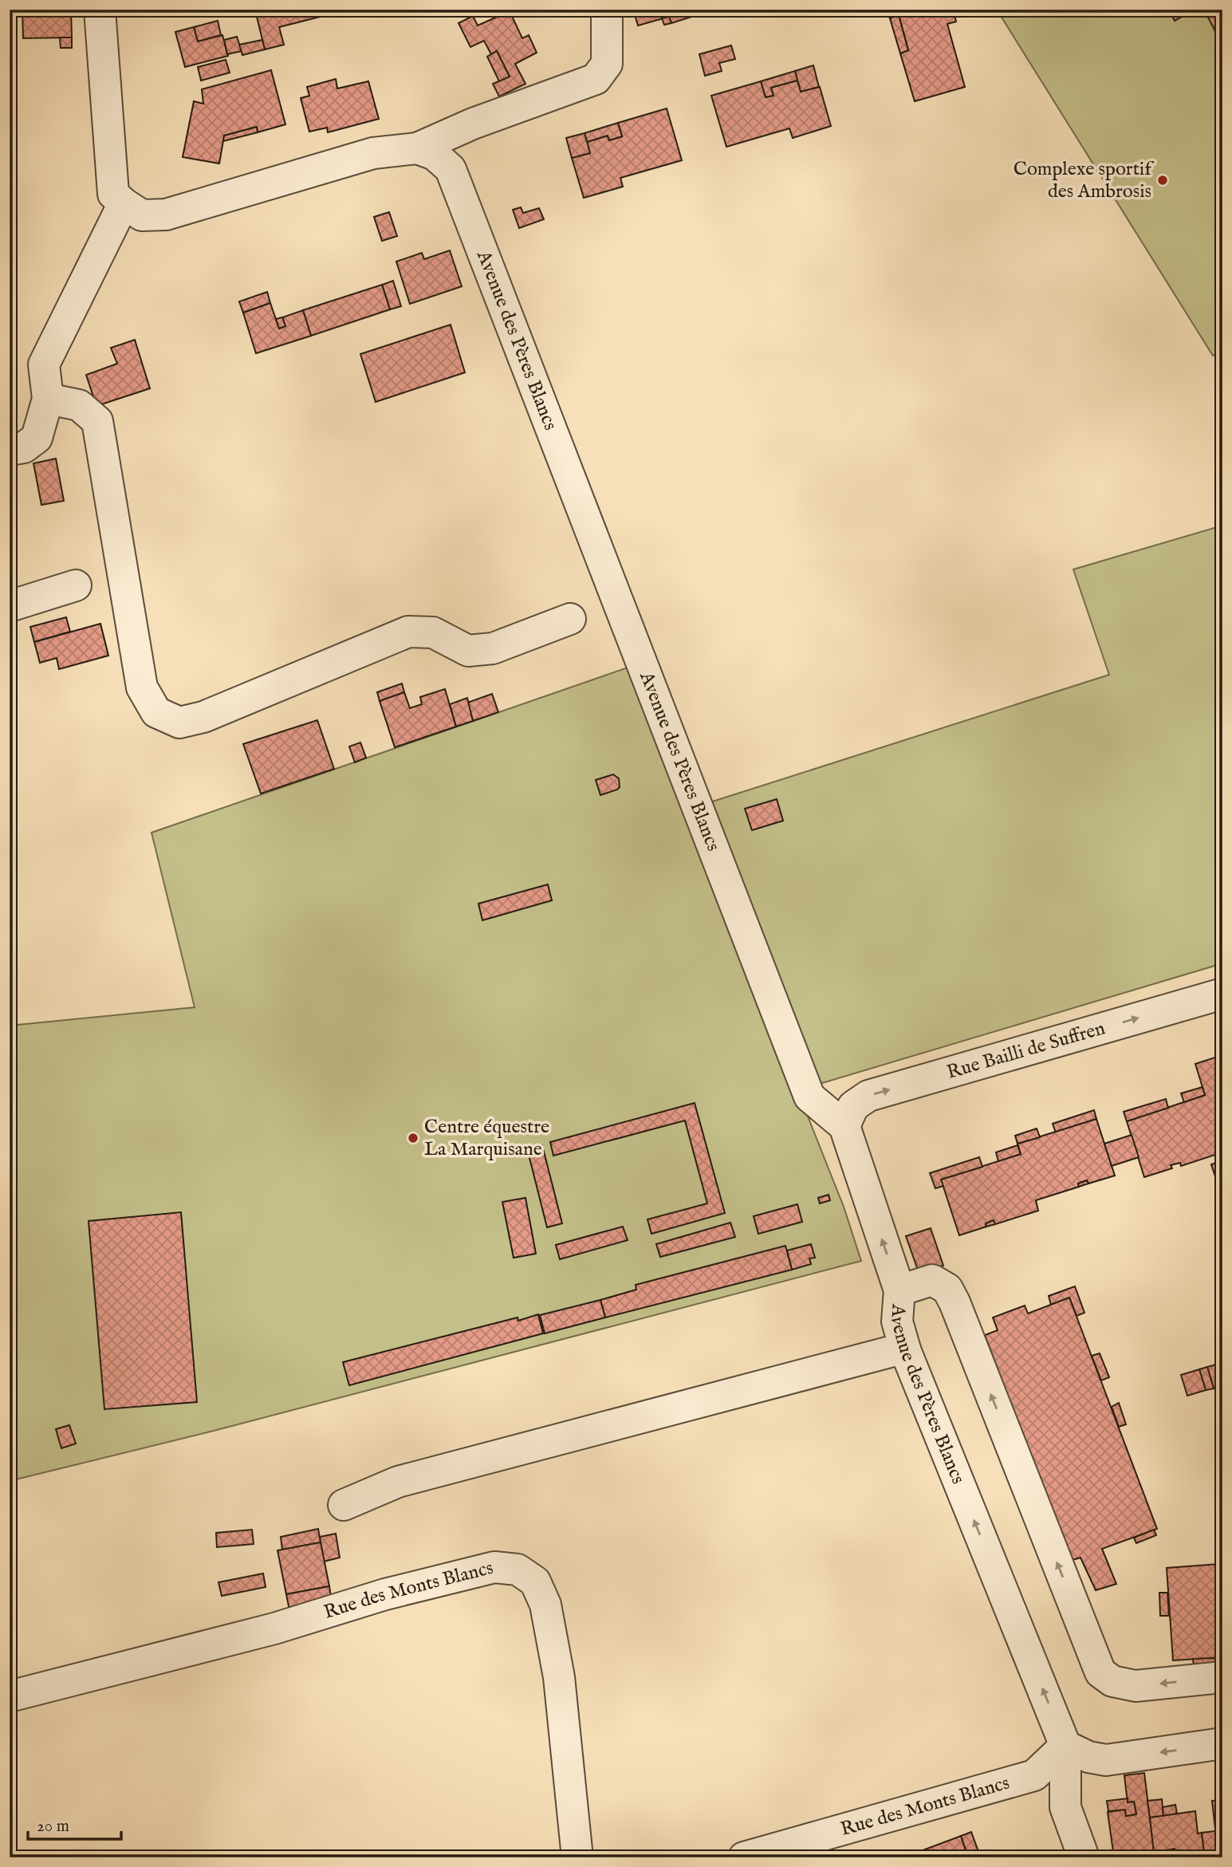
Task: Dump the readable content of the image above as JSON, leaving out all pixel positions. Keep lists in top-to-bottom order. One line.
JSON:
{"streets":{"street":["Avenue des Pères Blancs","Rue Bailli de Suffren","Rue des Monts Blancs"]},"crossings":[["Avenue des Pères Blancs","Rue Bailli de Suffren"],["Avenue des Pères Blancs","Rue des Monts Blancs"]],"one_way":["Rue Bailli de Suffren"],"places":["Complexe sportif des Ambrosis","Centre équestre La Marquisane"],"scale_bar":"20 m"}
